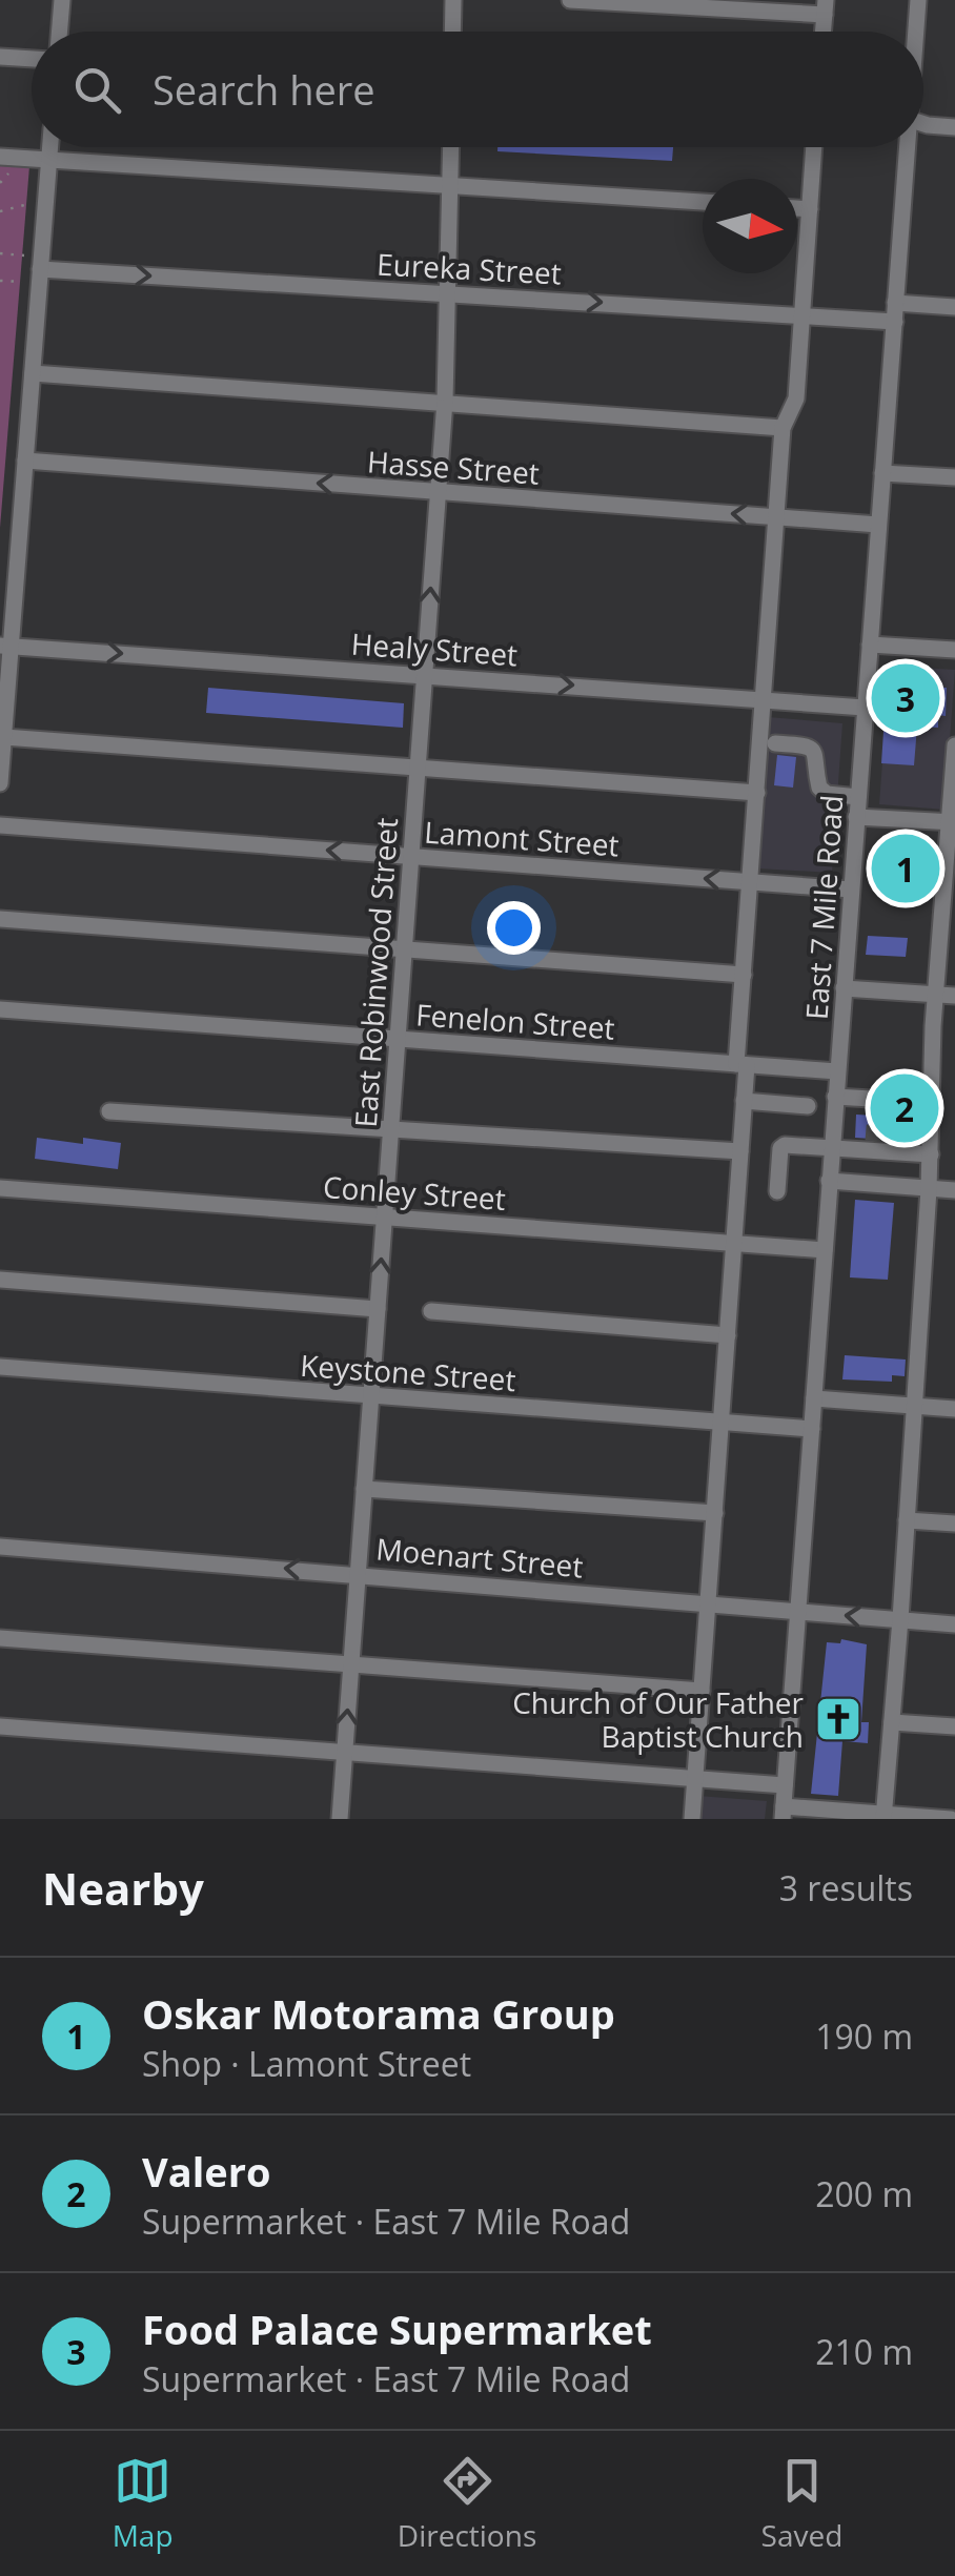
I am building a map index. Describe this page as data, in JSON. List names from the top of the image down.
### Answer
{
  "streets": {
    "street": [
      "Eureka Street",
      "Hasse Street",
      "Healy Street",
      "Lamont Street",
      "East 7 Mile Road",
      "East Robinwood Street",
      "Fenelon Street",
      "Conley Street",
      "Keystone Street",
      "Moenart Street"
    ]
  },
  "crossings": [
    ["Eureka Street", "East 7 Mile Road"],
    ["Eureka Street", "East Robinwood Street"],
    ["Hasse Street", "East 7 Mile Road"],
    ["Hasse Street", "East Robinwood Street"],
    ["Healy Street", "East 7 Mile Road"],
    ["Healy Street", "East Robinwood Street"],
    ["Lamont Street", "East 7 Mile Road"],
    ["Lamont Street", "East Robinwood Street"],
    ["East 7 Mile Road", "Fenelon Street"],
    ["East 7 Mile Road", "Conley Street"],
    ["East 7 Mile Road", "Keystone Street"],
    ["East 7 Mile Road", "Moenart Street"],
    ["East Robinwood Street", "Fenelon Street"],
    ["East Robinwood Street", "Conley Street"],
    ["East Robinwood Street", "Keystone Street"],
    ["East Robinwood Street", "Moenart Street"]
  ],
  "places": {
    "church": ["Church of Our Father Baptist Church"]
  },
  "north": "right",
  "page": {
    "search": "Search here",
    "pins": ["3", "1", "2"],
    "heading": ["Nearby", "3 results"],
    "list": [
      {
        "mark": "1",
        "name": "Oskar Motorama Group",
        "note": "Shop · Lamont Street",
        "value": "190 m"
      },
      {
        "mark": "2",
        "name": "Valero",
        "note": "Supermarket · East 7 Mile Road",
        "value": "200 m"
      },
      {
        "mark": "3",
        "name": "Food Palace Supermarket",
        "note": "Supermarket · East 7 Mile Road",
        "value": "210 m"
      }
    ],
    "nav": ["Map", "Directions", "Saved"]
  }
}
